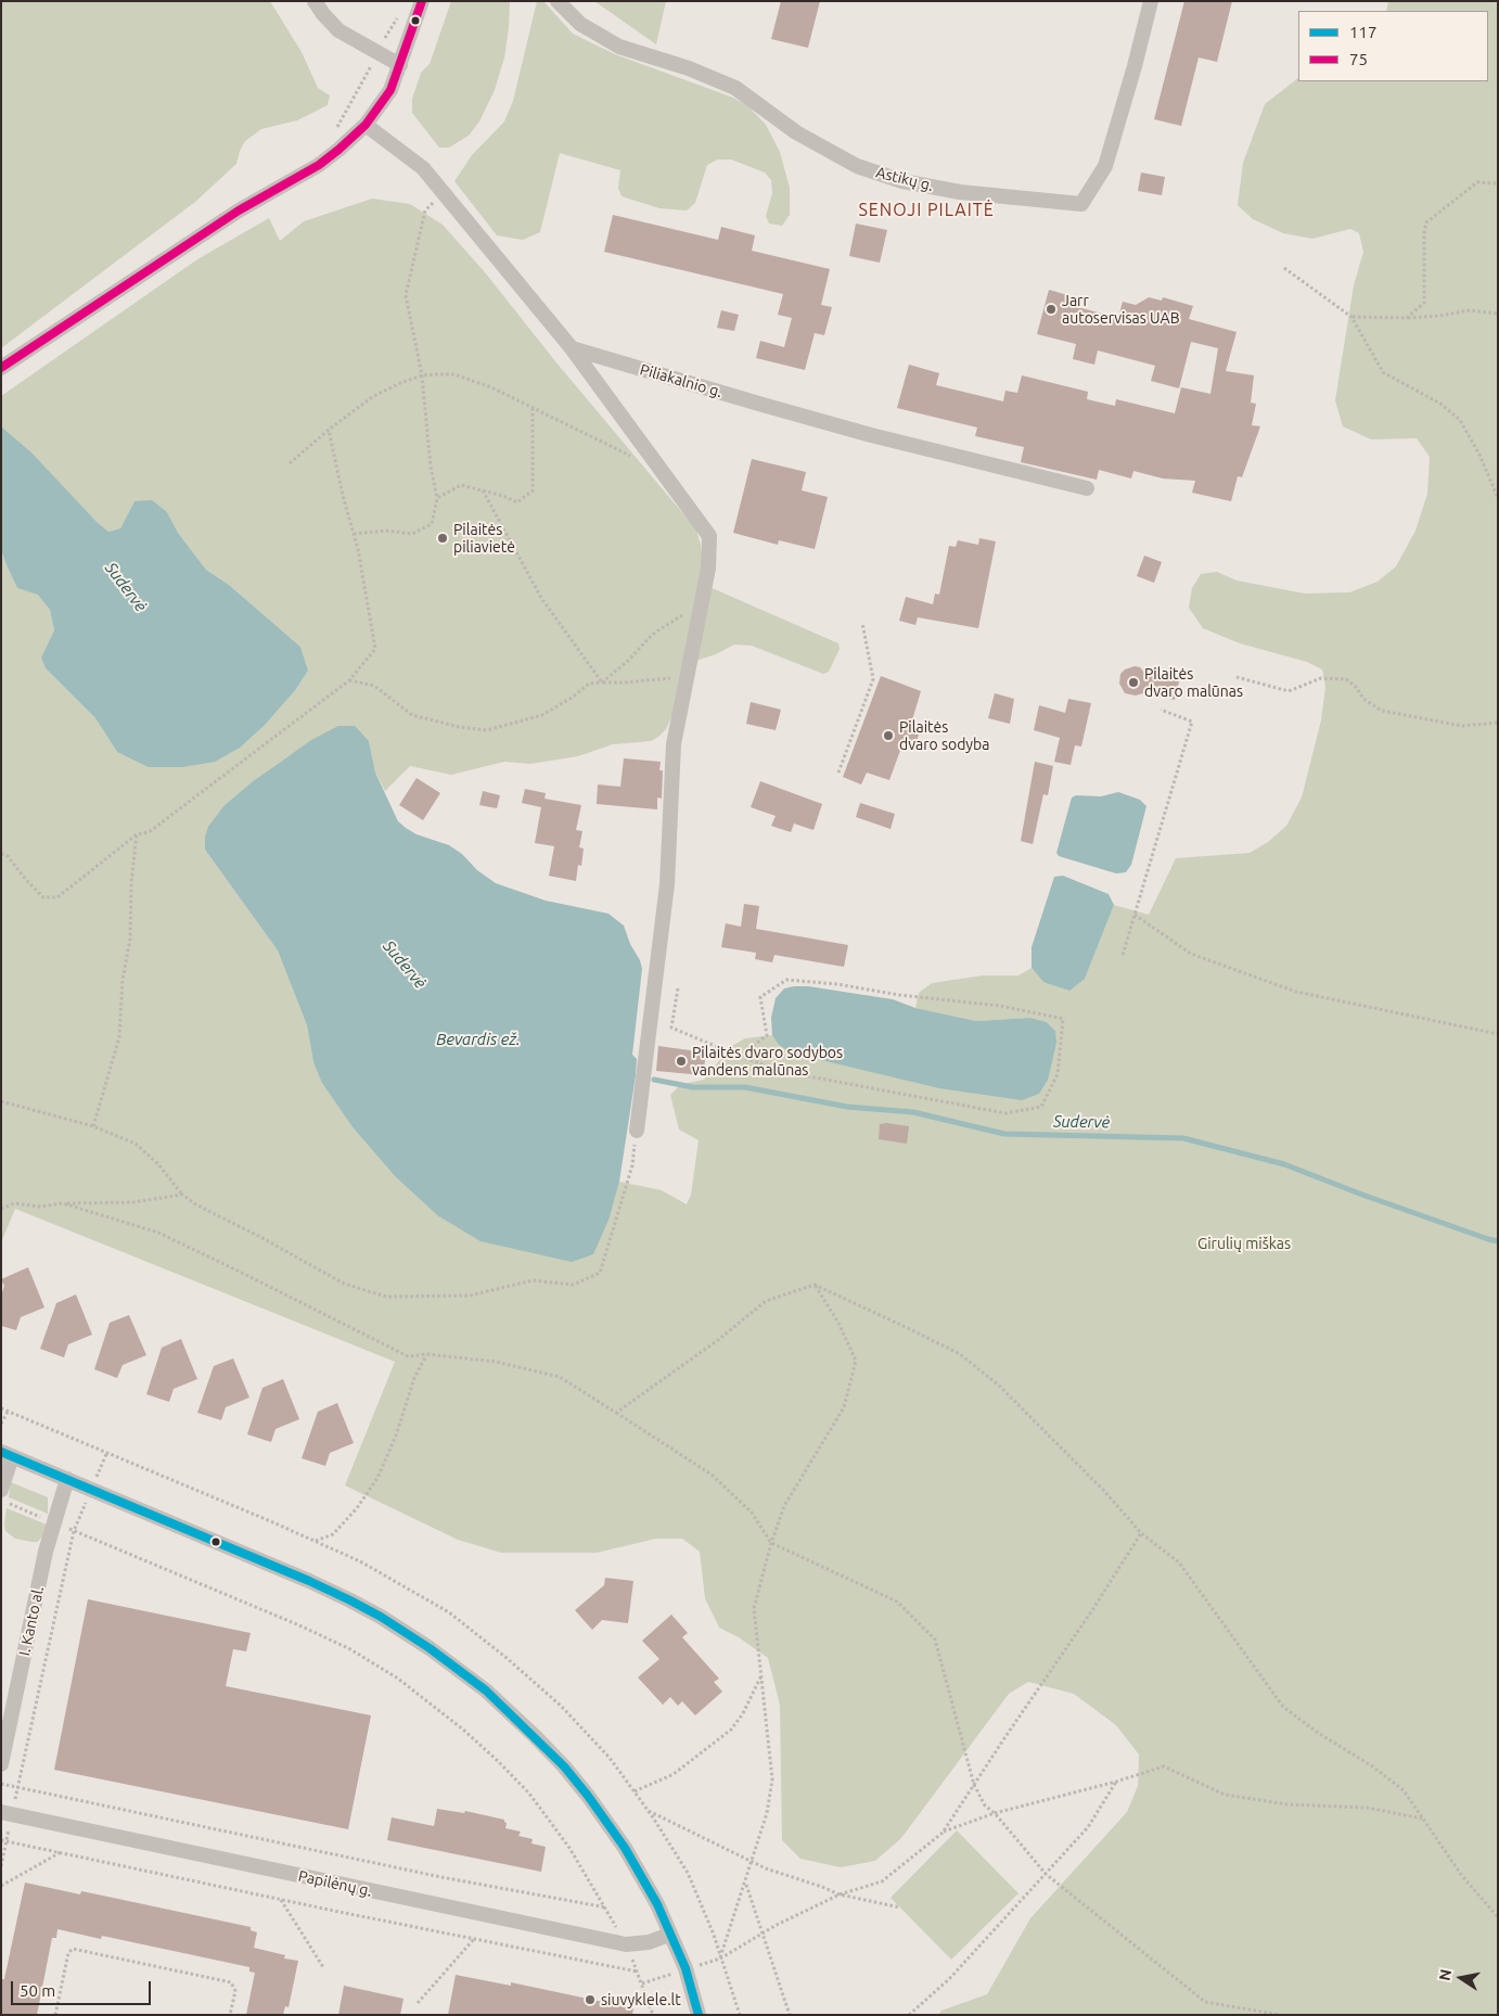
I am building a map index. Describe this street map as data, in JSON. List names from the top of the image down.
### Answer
{
  "streets": {
    "street": [
      "Astikų g.",
      "Piliakalnio g.",
      "I. Kanto al.",
      "Papilėnų g."
    ]
  },
  "districts": ["SENOJI PILAITĖ"],
  "water": ["Sudervė", "Bevardis ež."],
  "parks": ["Girulių miškas"],
  "places": [
    "Jarr autoservisas UAB",
    "Pilaitės piliavietė",
    "Pilaitės dvaro malūnas",
    "Pilaitės dvaro sodyba",
    "Pilaitės dvaro sodybos vandens malūnas",
    "siuvyklele.lt"
  ],
  "lines": ["transit line 75", "transit line 117"],
  "legend": ["117", "75"],
  "scale_bar": "50 m",
  "north": "left"
}
